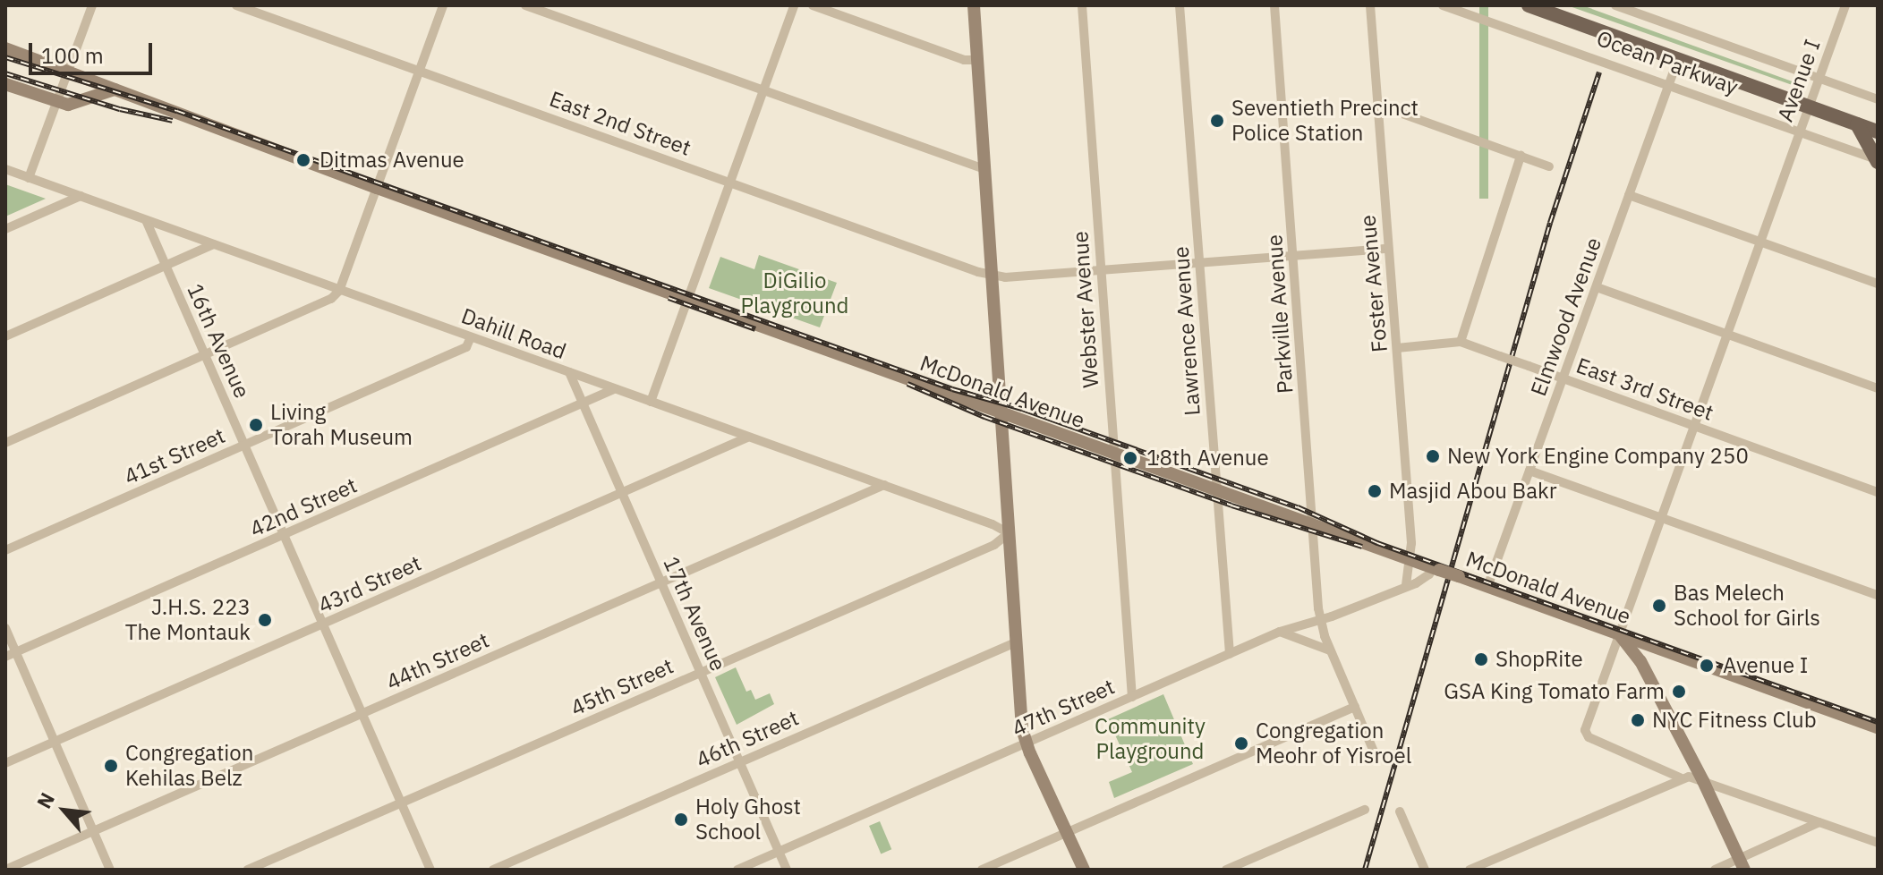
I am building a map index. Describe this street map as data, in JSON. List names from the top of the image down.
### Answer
{
  "streets": {
    "main road": ["Ocean Parkway", "McDonald Avenue"],
    "street": [
      "Avenue I",
      "East 2nd Street",
      "Foster Avenue",
      "Webster Avenue",
      "Parkville Avenue",
      "Elmwood Avenue",
      "Lawrence Avenue",
      "Dahill Road",
      "16th Avenue",
      "East 3rd Street",
      "41st Street",
      "42nd Street",
      "43rd Street",
      "17th Avenue",
      "44th Street",
      "45th Street",
      "47th Street",
      "46th Street"
    ]
  },
  "crossings": [
    ["Ocean Parkway", "Avenue I"],
    ["Ocean Parkway", "Elmwood Avenue"],
    ["Avenue I", "East 3rd Street"],
    ["Avenue I", "McDonald Avenue"],
    ["East 2nd Street", "Foster Avenue"],
    ["East 2nd Street", "Webster Avenue"],
    ["East 2nd Street", "Parkville Avenue"],
    ["East 2nd Street", "Lawrence Avenue"],
    ["Foster Avenue", "East 3rd Street"],
    ["Foster Avenue", "McDonald Avenue"],
    ["Webster Avenue", "McDonald Avenue"],
    ["Webster Avenue", "47th Street"],
    ["Parkville Avenue", "McDonald Avenue"],
    ["Parkville Avenue", "47th Street"],
    ["Elmwood Avenue", "East 3rd Street"],
    ["Elmwood Avenue", "McDonald Avenue"],
    ["Lawrence Avenue", "McDonald Avenue"],
    ["Lawrence Avenue", "47th Street"],
    ["Dahill Road", "16th Avenue"],
    ["Dahill Road", "41st Street"],
    ["Dahill Road", "42nd Street"],
    ["Dahill Road", "43rd Street"],
    ["Dahill Road", "17th Avenue"],
    ["Dahill Road", "44th Street"],
    ["Dahill Road", "45th Street"],
    ["16th Avenue", "41st Street"],
    ["16th Avenue", "42nd Street"],
    ["16th Avenue", "43rd Street"],
    ["16th Avenue", "44th Street"],
    ["16th Avenue", "45th Street"],
    ["McDonald Avenue", "47th Street"],
    ["42nd Street", "17th Avenue"],
    ["43rd Street", "17th Avenue"],
    ["17th Avenue", "44th Street"],
    ["17th Avenue", "45th Street"],
    ["17th Avenue", "47th Street"],
    ["17th Avenue", "46th Street"]
  ],
  "parks": ["DiGilio Playground", "Community Playground"],
  "places": [
    "Seventieth Precinct Police Station",
    "Ditmas Avenue",
    "Living Torah Museum",
    "New York Engine Company 250",
    "18th Avenue",
    "Masjid Abou Bakr",
    "Bas Melech School for Girls",
    "J.H.S. 223 The Montauk",
    "ShopRite",
    "Avenue I",
    "GSA King Tomato Farm",
    "NYC Fitness Club",
    "Congregation Meohr of Yisroel",
    "Congregation Kehilas Belz",
    "Holy Ghost School"
  ],
  "scale_bar": "100 m",
  "north": "top left"
}
